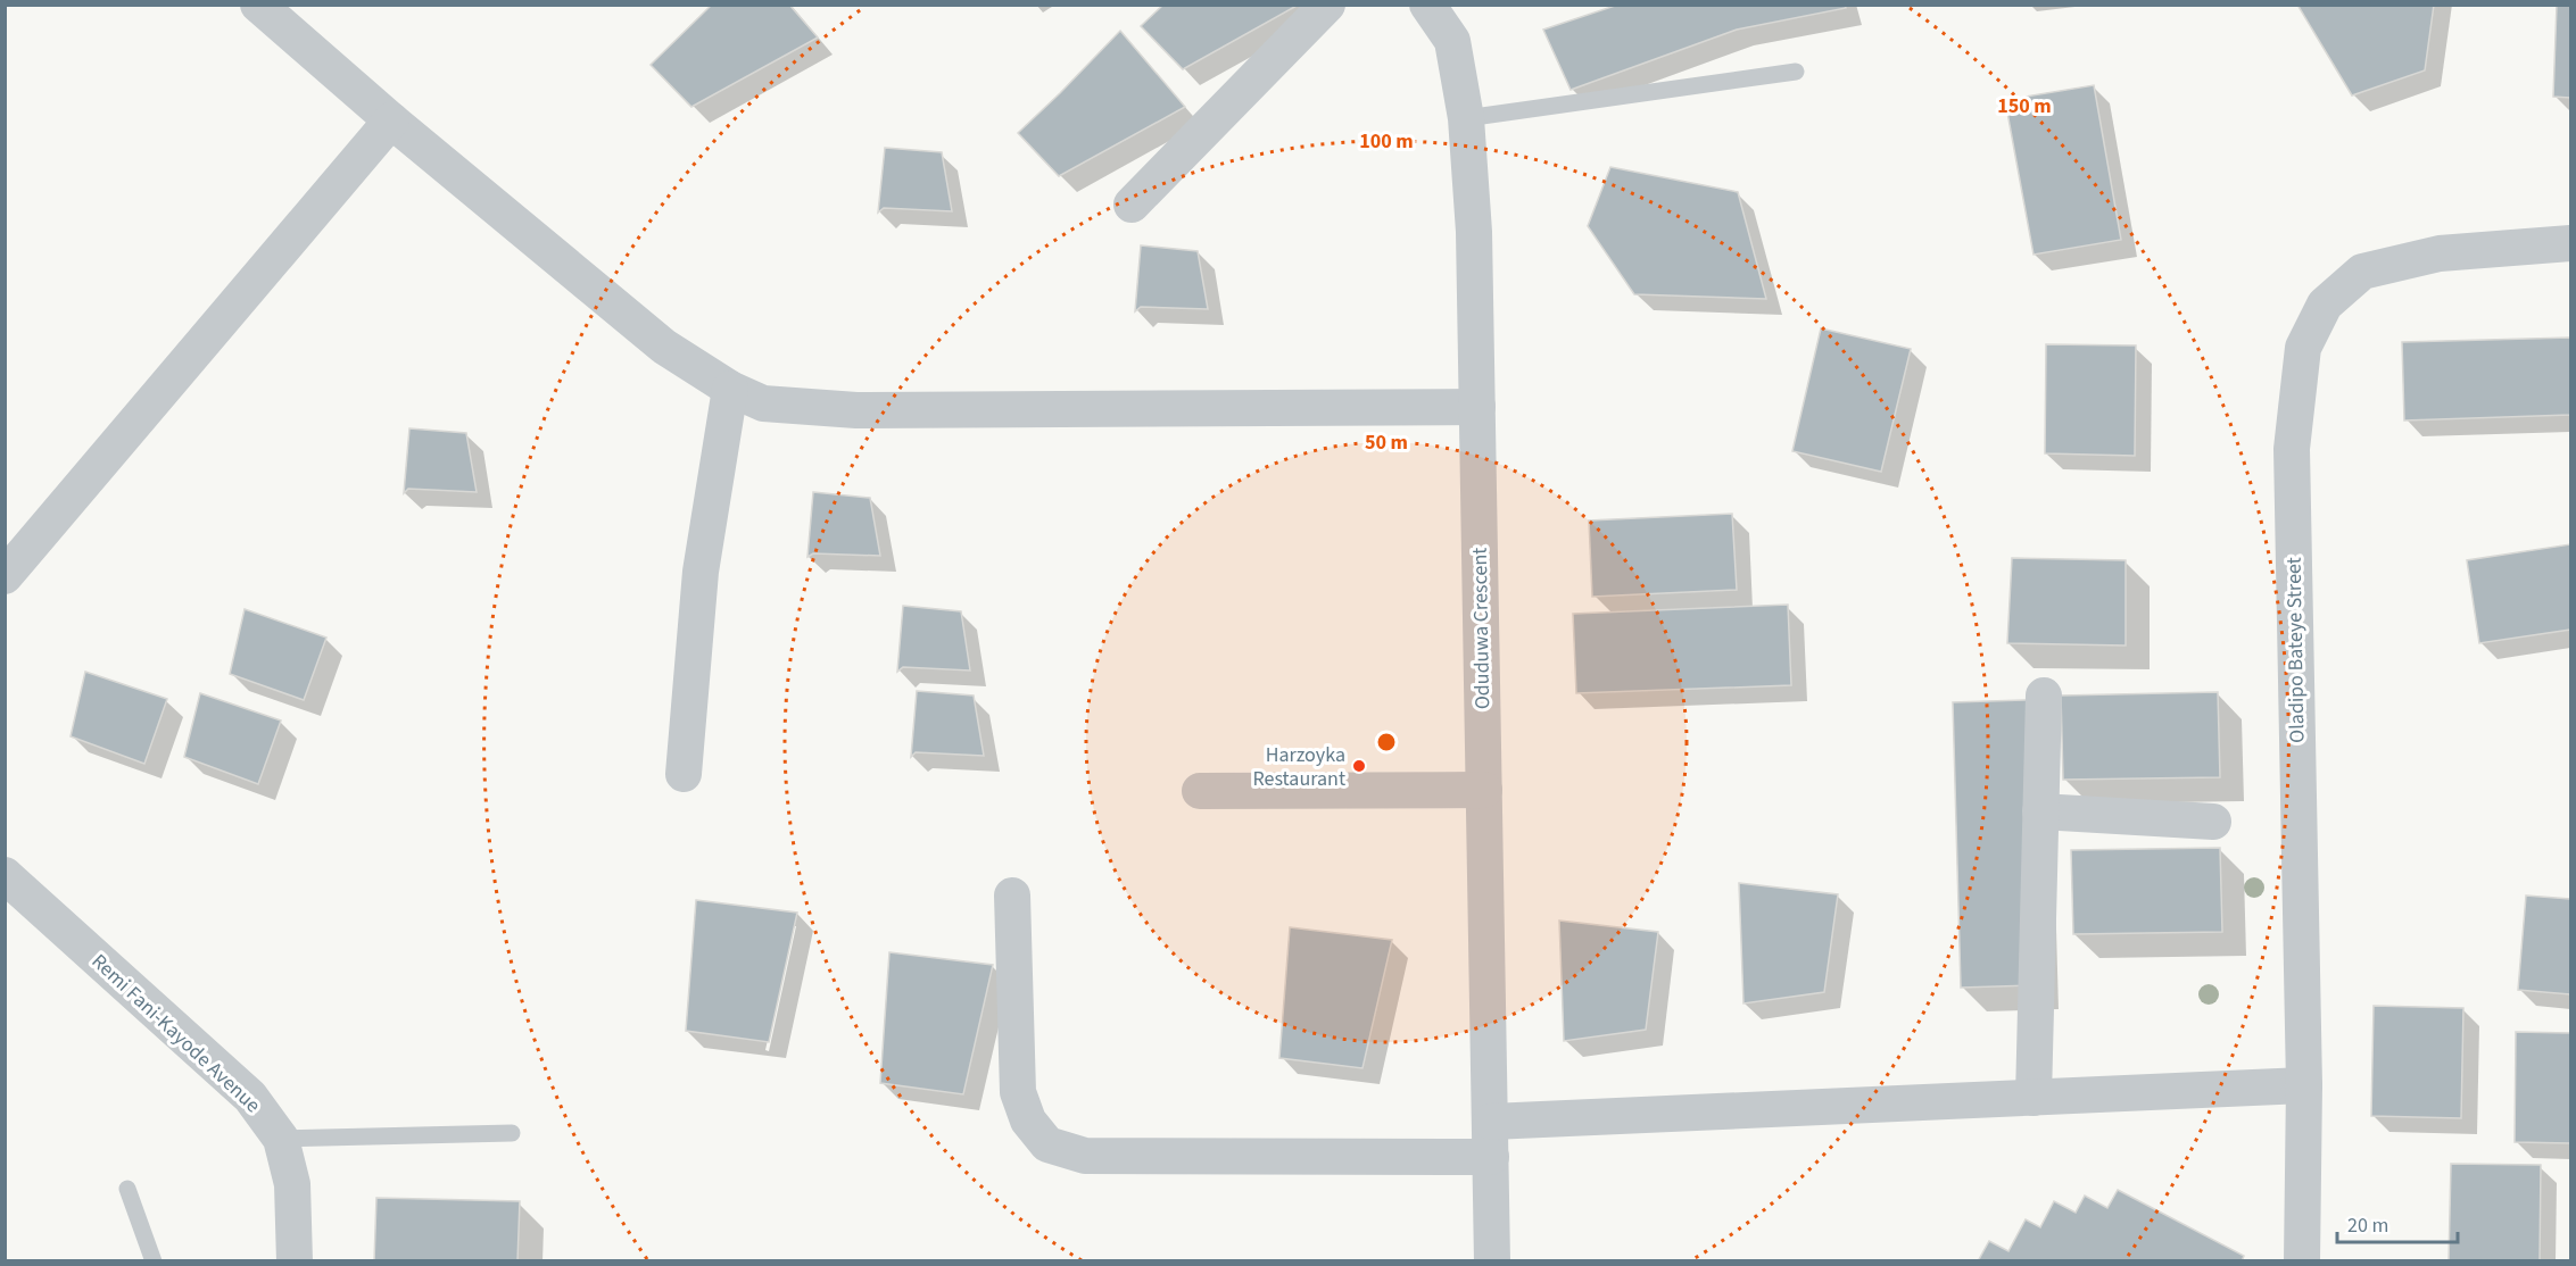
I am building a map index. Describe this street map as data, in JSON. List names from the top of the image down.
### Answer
{
  "streets": {
    "street": ["Oduduwa Crescent", "Oladipo Bateye Street", "Remi Fani-Kayode Avenue"]
  },
  "places": ["Harzoyka Restaurant"],
  "scale_bar": "20 m",
  "rings": ["150 m", "100 m", "50 m"]
}
